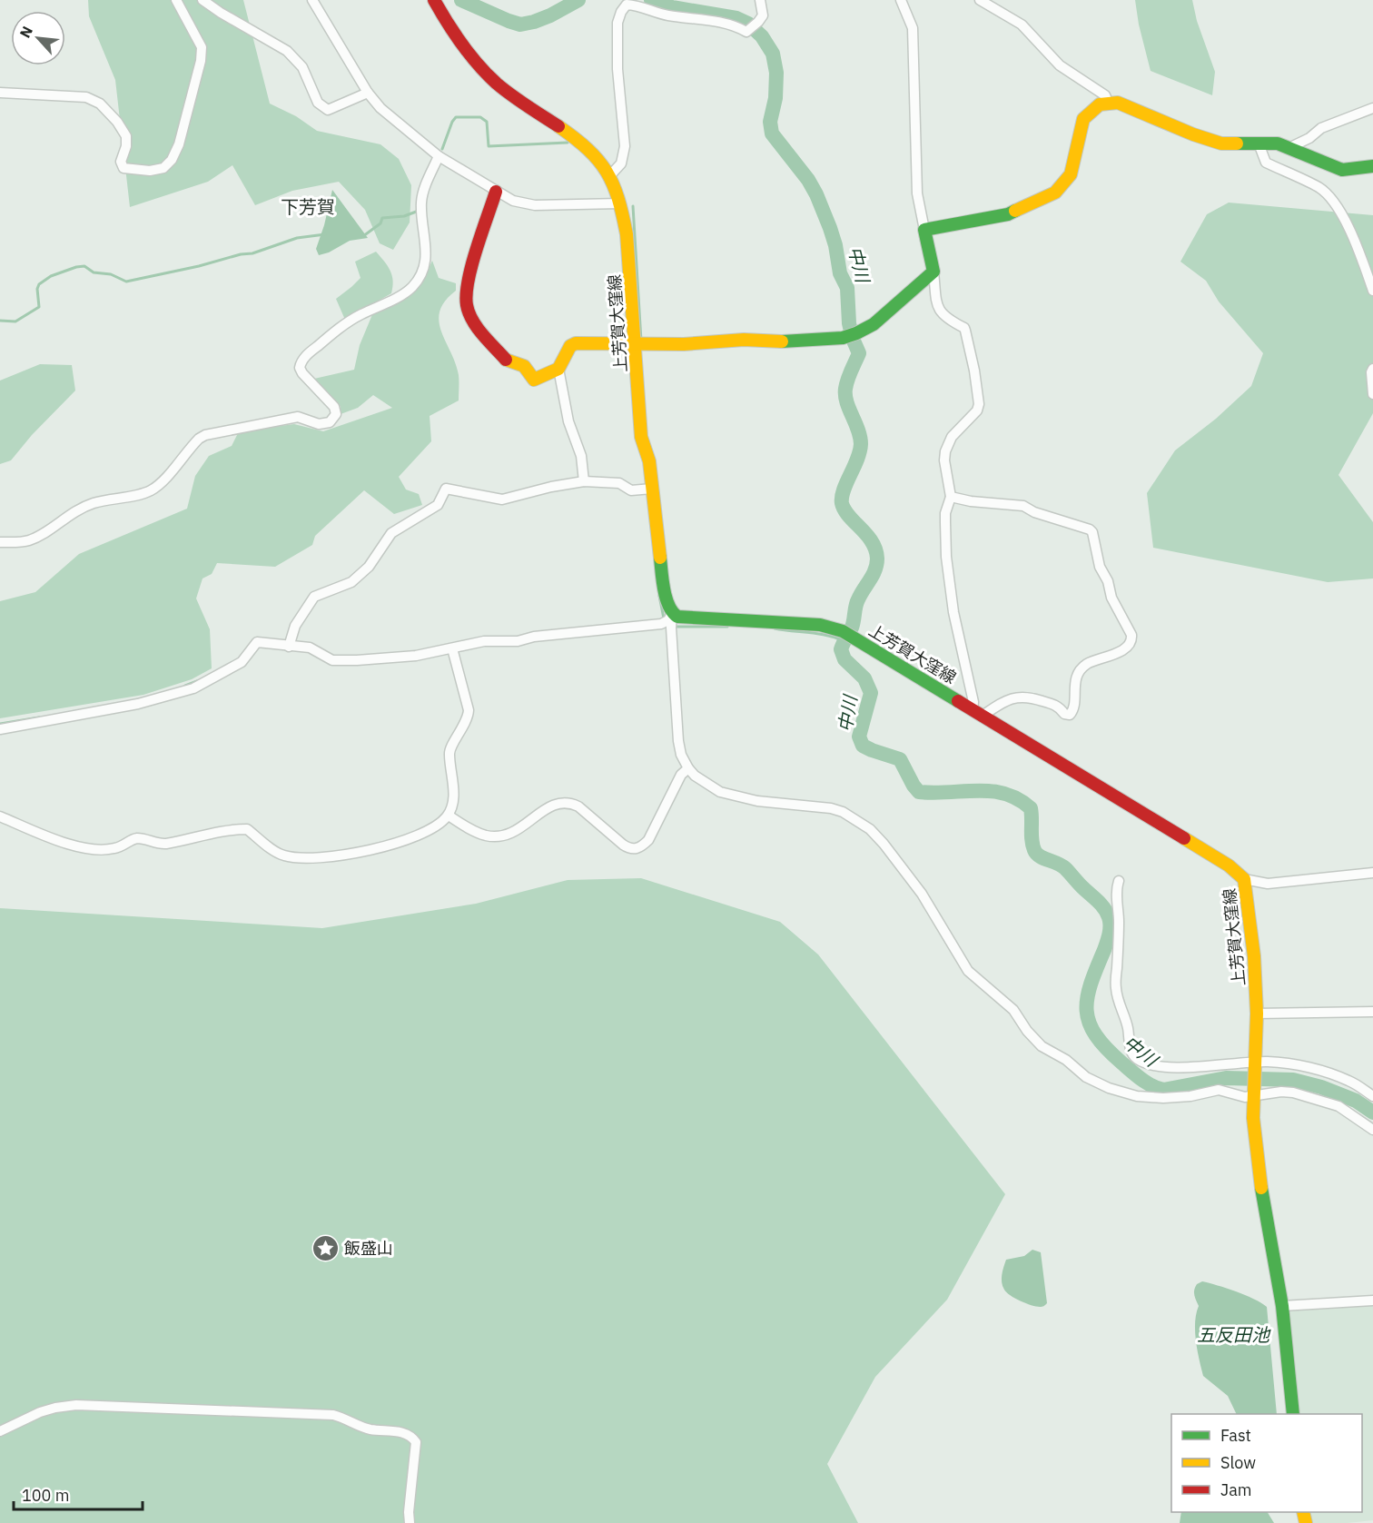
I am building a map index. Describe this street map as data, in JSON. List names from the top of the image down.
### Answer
{
  "streets": {
    "main road": ["上芳賀大窪線"]
  },
  "districts": ["下芳賀"],
  "water": ["中川", "五反田池"],
  "places": {
    "place": ["飯盛山"]
  },
  "legend": ["Fast", "Slow", "Jam"],
  "scale_bar": "100 m",
  "north": "top left"
}
